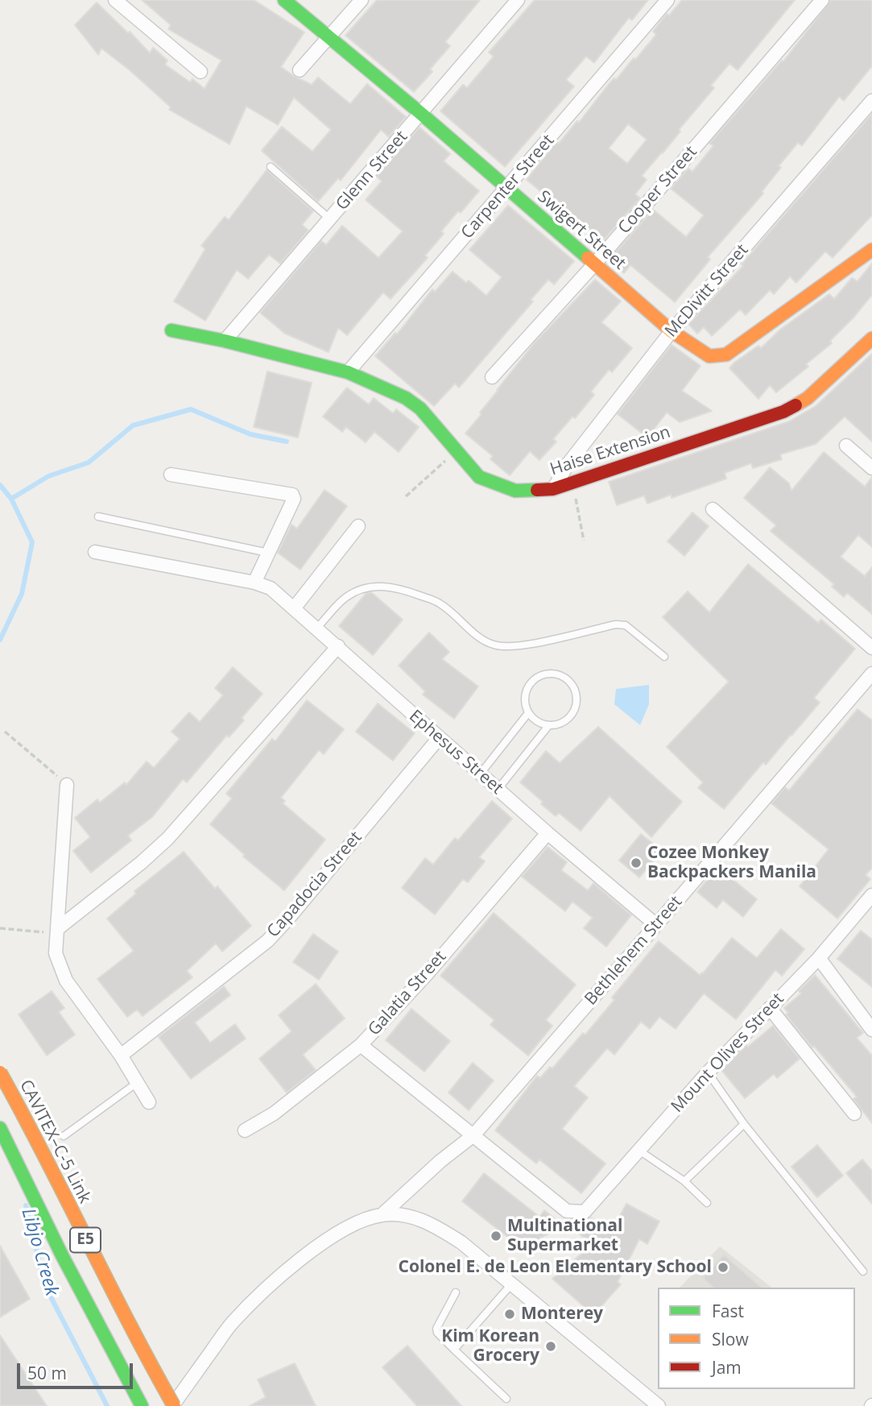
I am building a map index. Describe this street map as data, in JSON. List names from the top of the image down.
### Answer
{
  "streets": {
    "main road": [
      "Swigert Street",
      "Haise Extension",
      "CAVITEX–C-5 Link",
      "E5"
    ],
    "street": [
      "Glenn Street",
      "Carpenter Street",
      "Cooper Street",
      "McDivitt Street",
      "Ephesus Street",
      "Capadocia Street",
      "Bethlehem Street",
      "Galatia Street",
      "Mount Olives Street"
    ]
  },
  "crossings": [
    ["Glenn Street", "Swigert Street"],
    ["Glenn Street", "Haise Extension"],
    ["Carpenter Street", "Swigert Street"],
    ["Carpenter Street", "Haise Extension"],
    ["Cooper Street", "Swigert Street"],
    ["Swigert Street", "McDivitt Street"],
    ["McDivitt Street", "Haise Extension"],
    ["Ephesus Street", "Capadocia Street"],
    ["Ephesus Street", "Bethlehem Street"],
    ["Ephesus Street", "Galatia Street"],
    ["Bethlehem Street", "Mount Olives Street"]
  ],
  "water": ["Libjo Creek"],
  "places": [
    "Cozee Monkey Backpackers Manila",
    "Multinational Supermarket",
    "Colonel E. de Leon Elementary School",
    "Monterey",
    "Kim Korean Grocery"
  ],
  "legend": ["Fast", "Slow", "Jam"],
  "scale_bar": "50 m"
}
